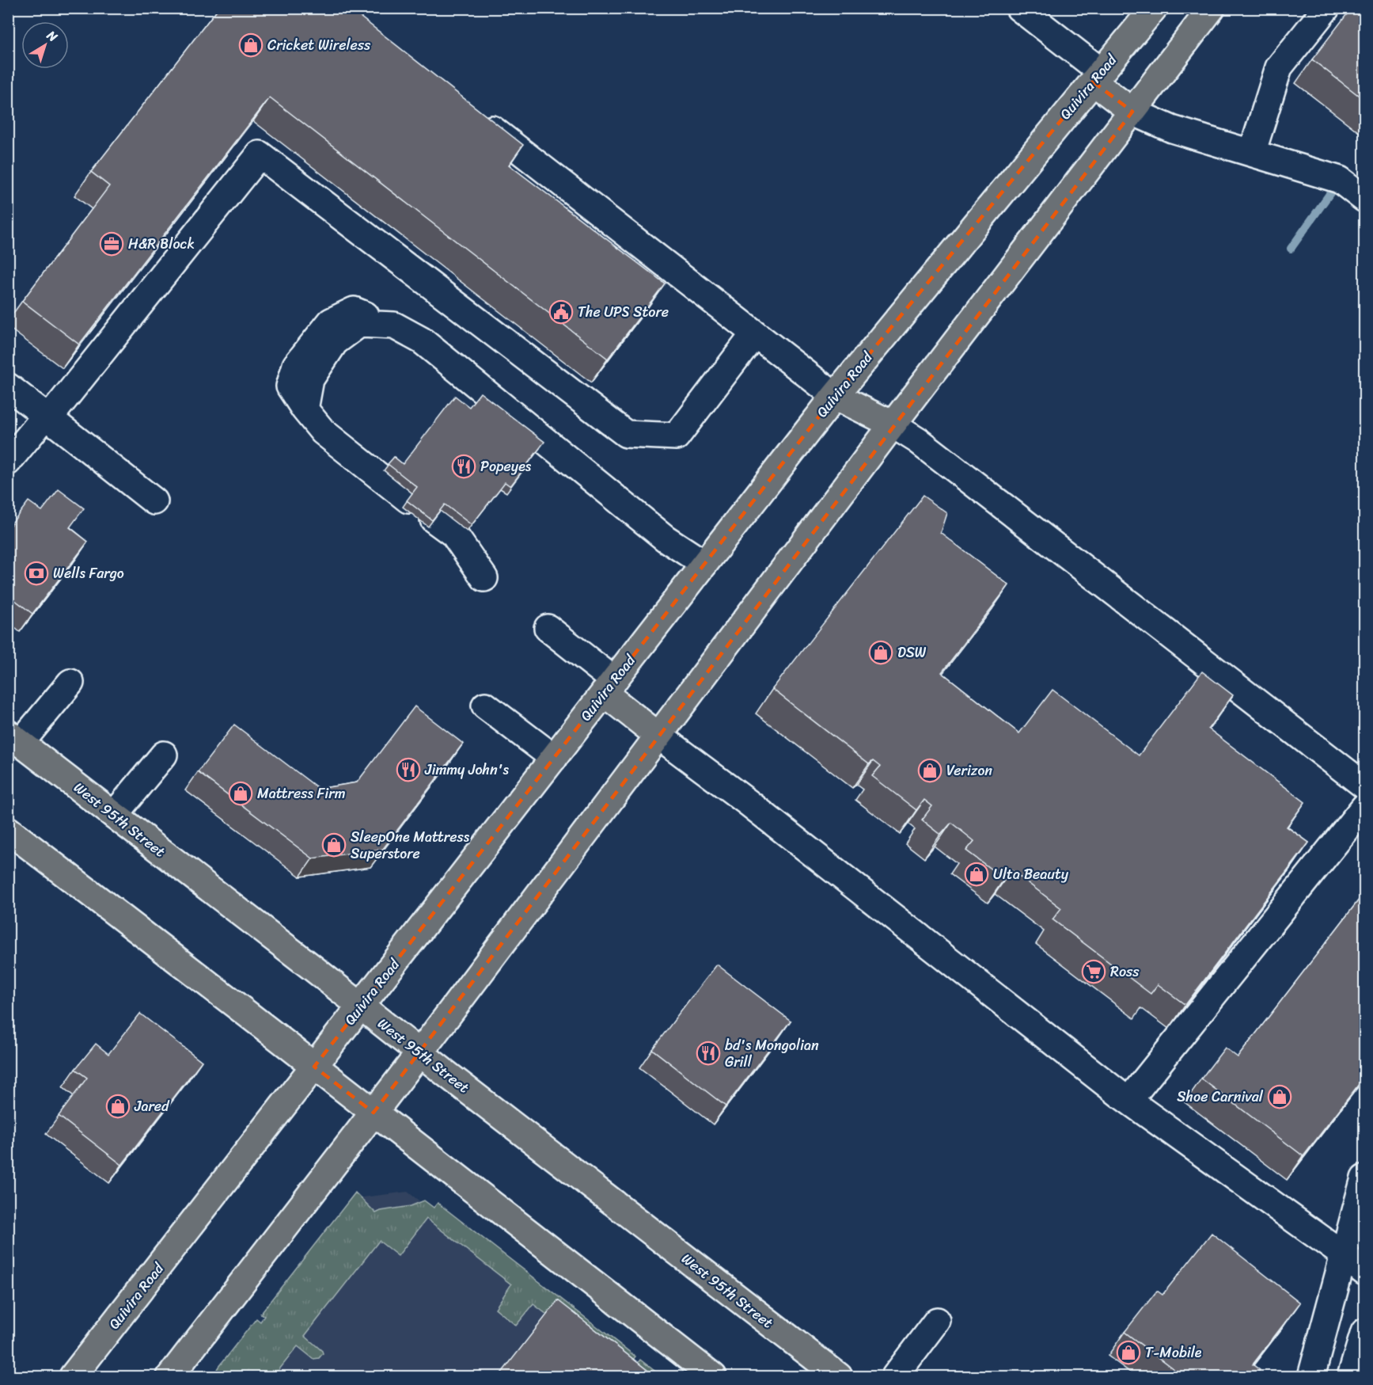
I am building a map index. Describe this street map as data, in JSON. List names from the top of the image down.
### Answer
{
  "streets": {
    "main road": ["Quivira Road", "West 95th Street"]
  },
  "crossings": [
    ["Quivira Road", "West 95th Street"]
  ],
  "places": {
    "shop": [
      "Cricket Wireless",
      "DSW",
      "Verizon",
      "Mattress Firm",
      "SleepOne Mattress Superstore",
      "Ulta Beauty",
      "Shoe Carnival",
      "Jared",
      "T-Mobile"
    ],
    "office": ["H&R Block"],
    "public building": ["The UPS Store"],
    "restaurant": ["Popeyes", "Jimmy John's", "bd's Mongolian Grill"],
    "bank": ["Wells Fargo"],
    "supermarket": ["Ross"]
  },
  "north": "top right"
}
